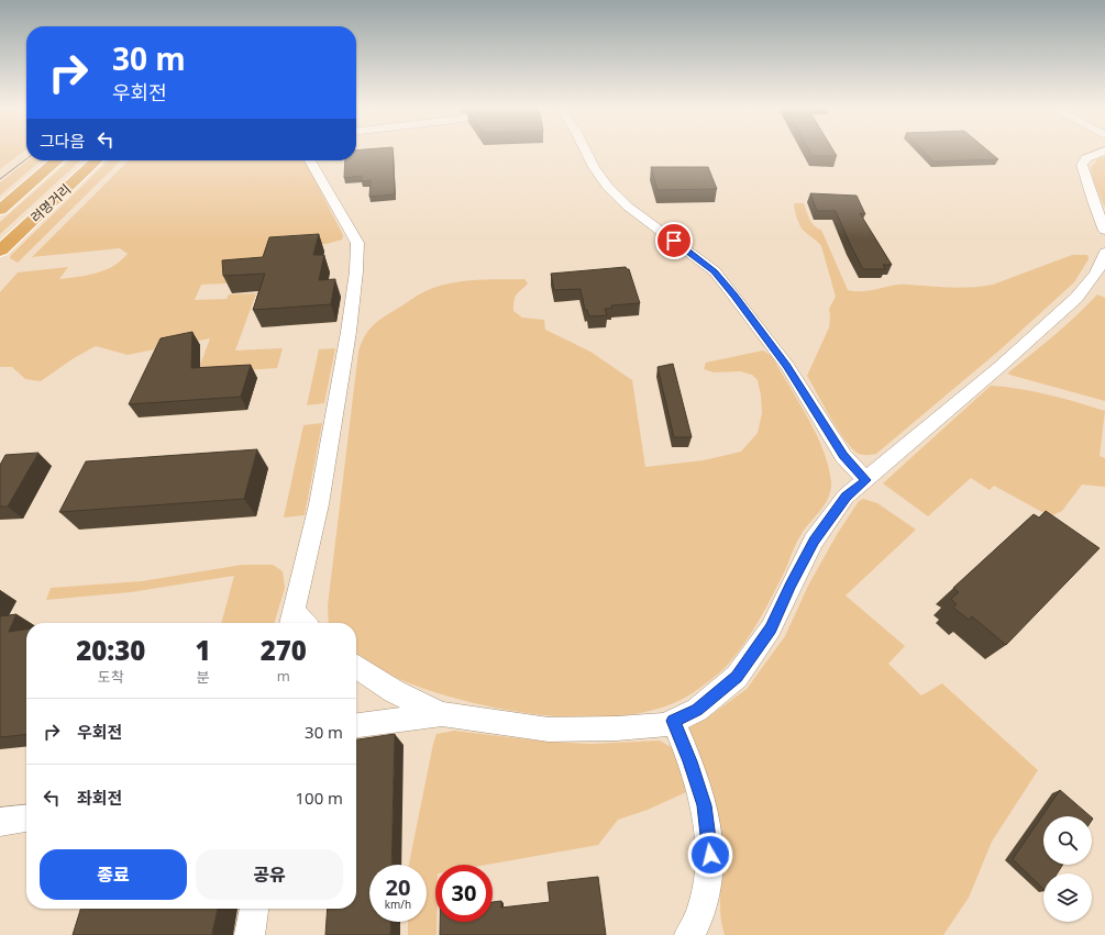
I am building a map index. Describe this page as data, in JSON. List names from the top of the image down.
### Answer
{
  "streets": {
    "highway": ["려명거리"]
  },
  "page": {
    "turn": ["30 m", "우회전"],
    "then": "그다음",
    "eta": [
      "20:30",
      "도착",
      "1",
      "분",
      "270",
      "m"
    ],
    "list": [
      {
        "name": "우회전",
        "value": "30 m"
      },
      {
        "name": "좌회전",
        "value": "100 m"
      }
    ],
    "buttons": ["종료", "공유"],
    "speed": "20 km/h",
    "limit": "30"
  }
}
